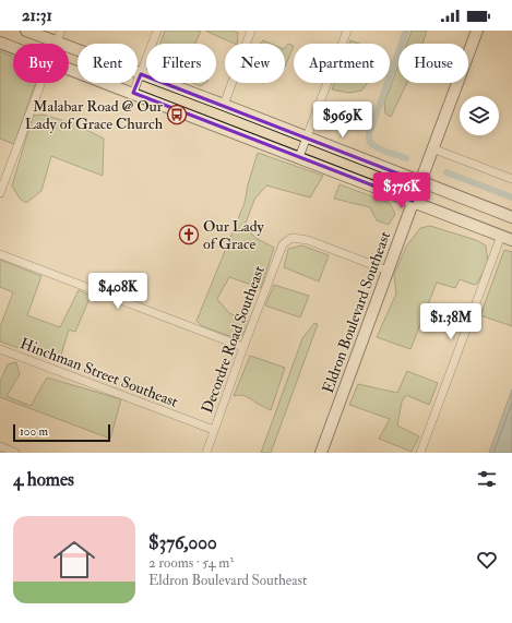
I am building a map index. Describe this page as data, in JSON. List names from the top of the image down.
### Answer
{
  "streets": {
    "main road": ["Eldron Boulevard Southeast"],
    "street": ["Decordre Road Southeast", "Hinchman Street Southeast"]
  },
  "crossings": [
    ["Eldron Boulevard Southeast", "Decordre Road Southeast"],
    ["Decordre Road Southeast", "Hinchman Street Southeast"]
  ],
  "places": {
    "bus stop": ["Malabar Road @ Our Lady of Grace Church"],
    "church": ["Our Lady of Grace"]
  },
  "scale_bar": "100 m",
  "page": {
    "status": "21:31",
    "chip": [
      "Buy",
      "Rent",
      "Filters",
      "New",
      "Apartment",
      "House"
    ],
    "price": [
      "$969K",
      "$376K",
      "$408K",
      "$1.38M"
    ],
    "scale": "100 m",
    "heading": "4 homes",
    "list": [
      {
        "name": "$376,000",
        "note": "2 rooms · 54 m² · Eldron Boulevard Southeast"
      }
    ]
  }
}
